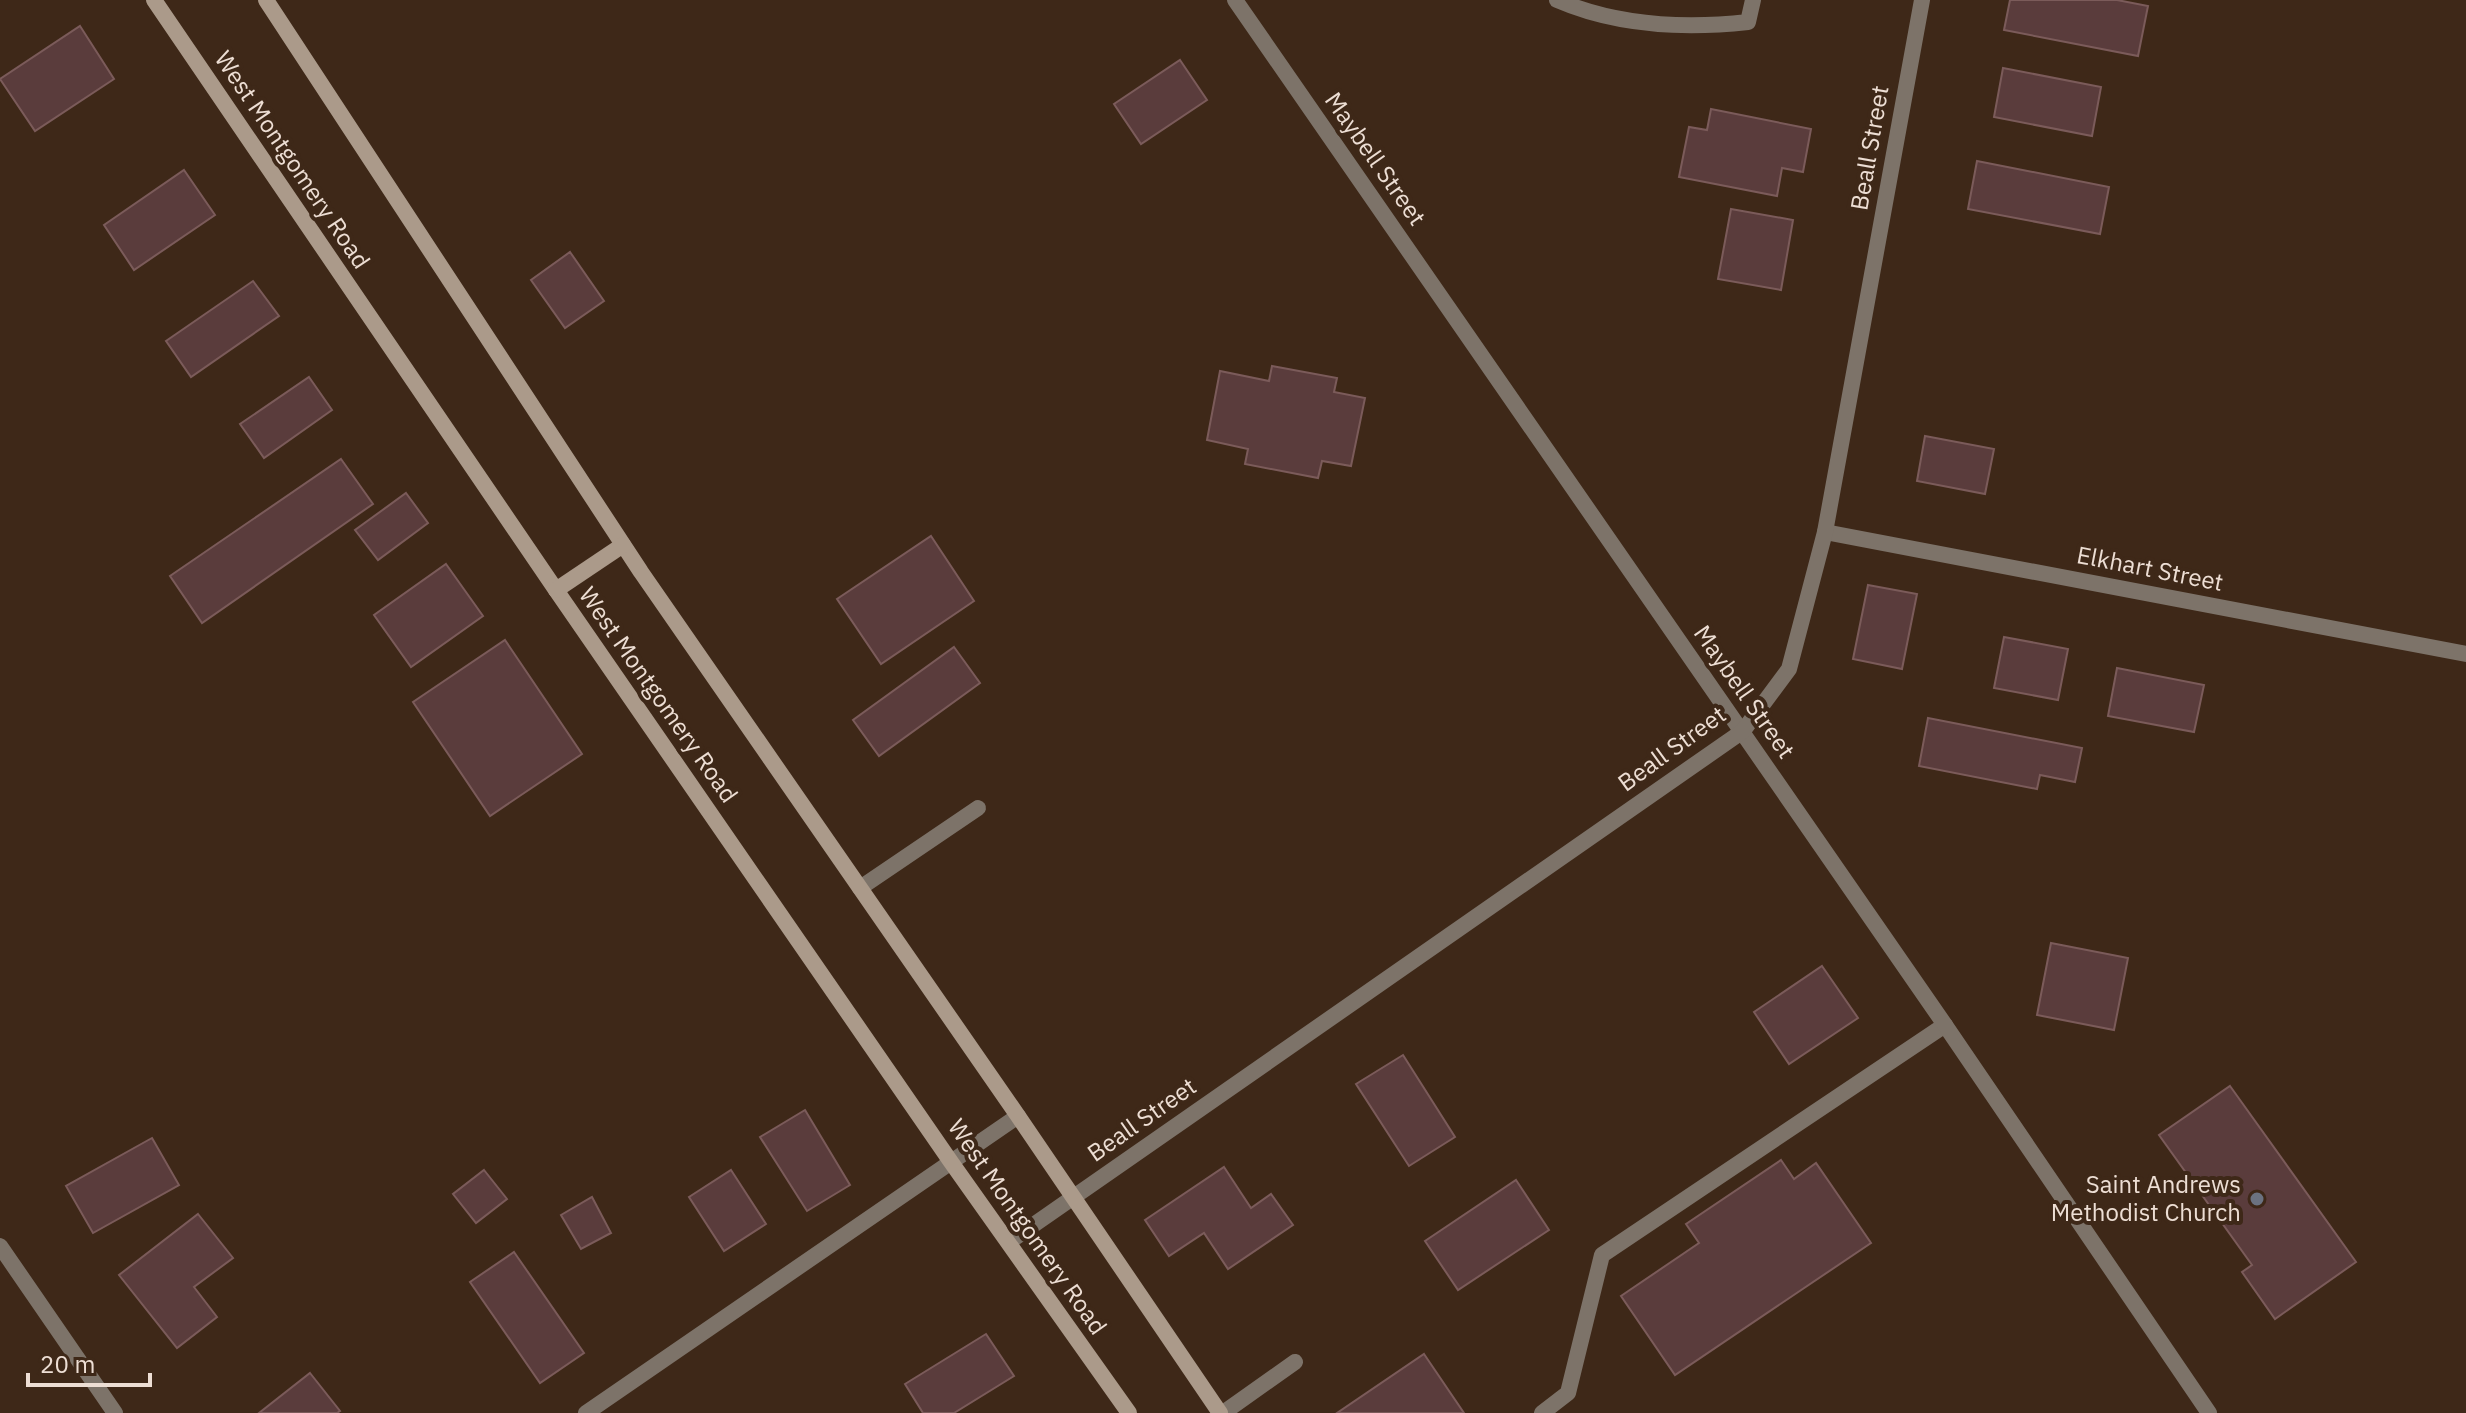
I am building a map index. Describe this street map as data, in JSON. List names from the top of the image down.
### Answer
{
  "streets": {
    "main road": ["West Montgomery Road"],
    "street": ["Beall Street", "Maybell Street", "Elkhart Street"]
  },
  "crossings": [
    ["Beall Street", "Maybell Street"],
    ["Beall Street", "West Montgomery Road"],
    ["Beall Street", "Elkhart Street"]
  ],
  "places": ["Saint Andrews Methodist Church"],
  "scale_bar": "20 m"
}
